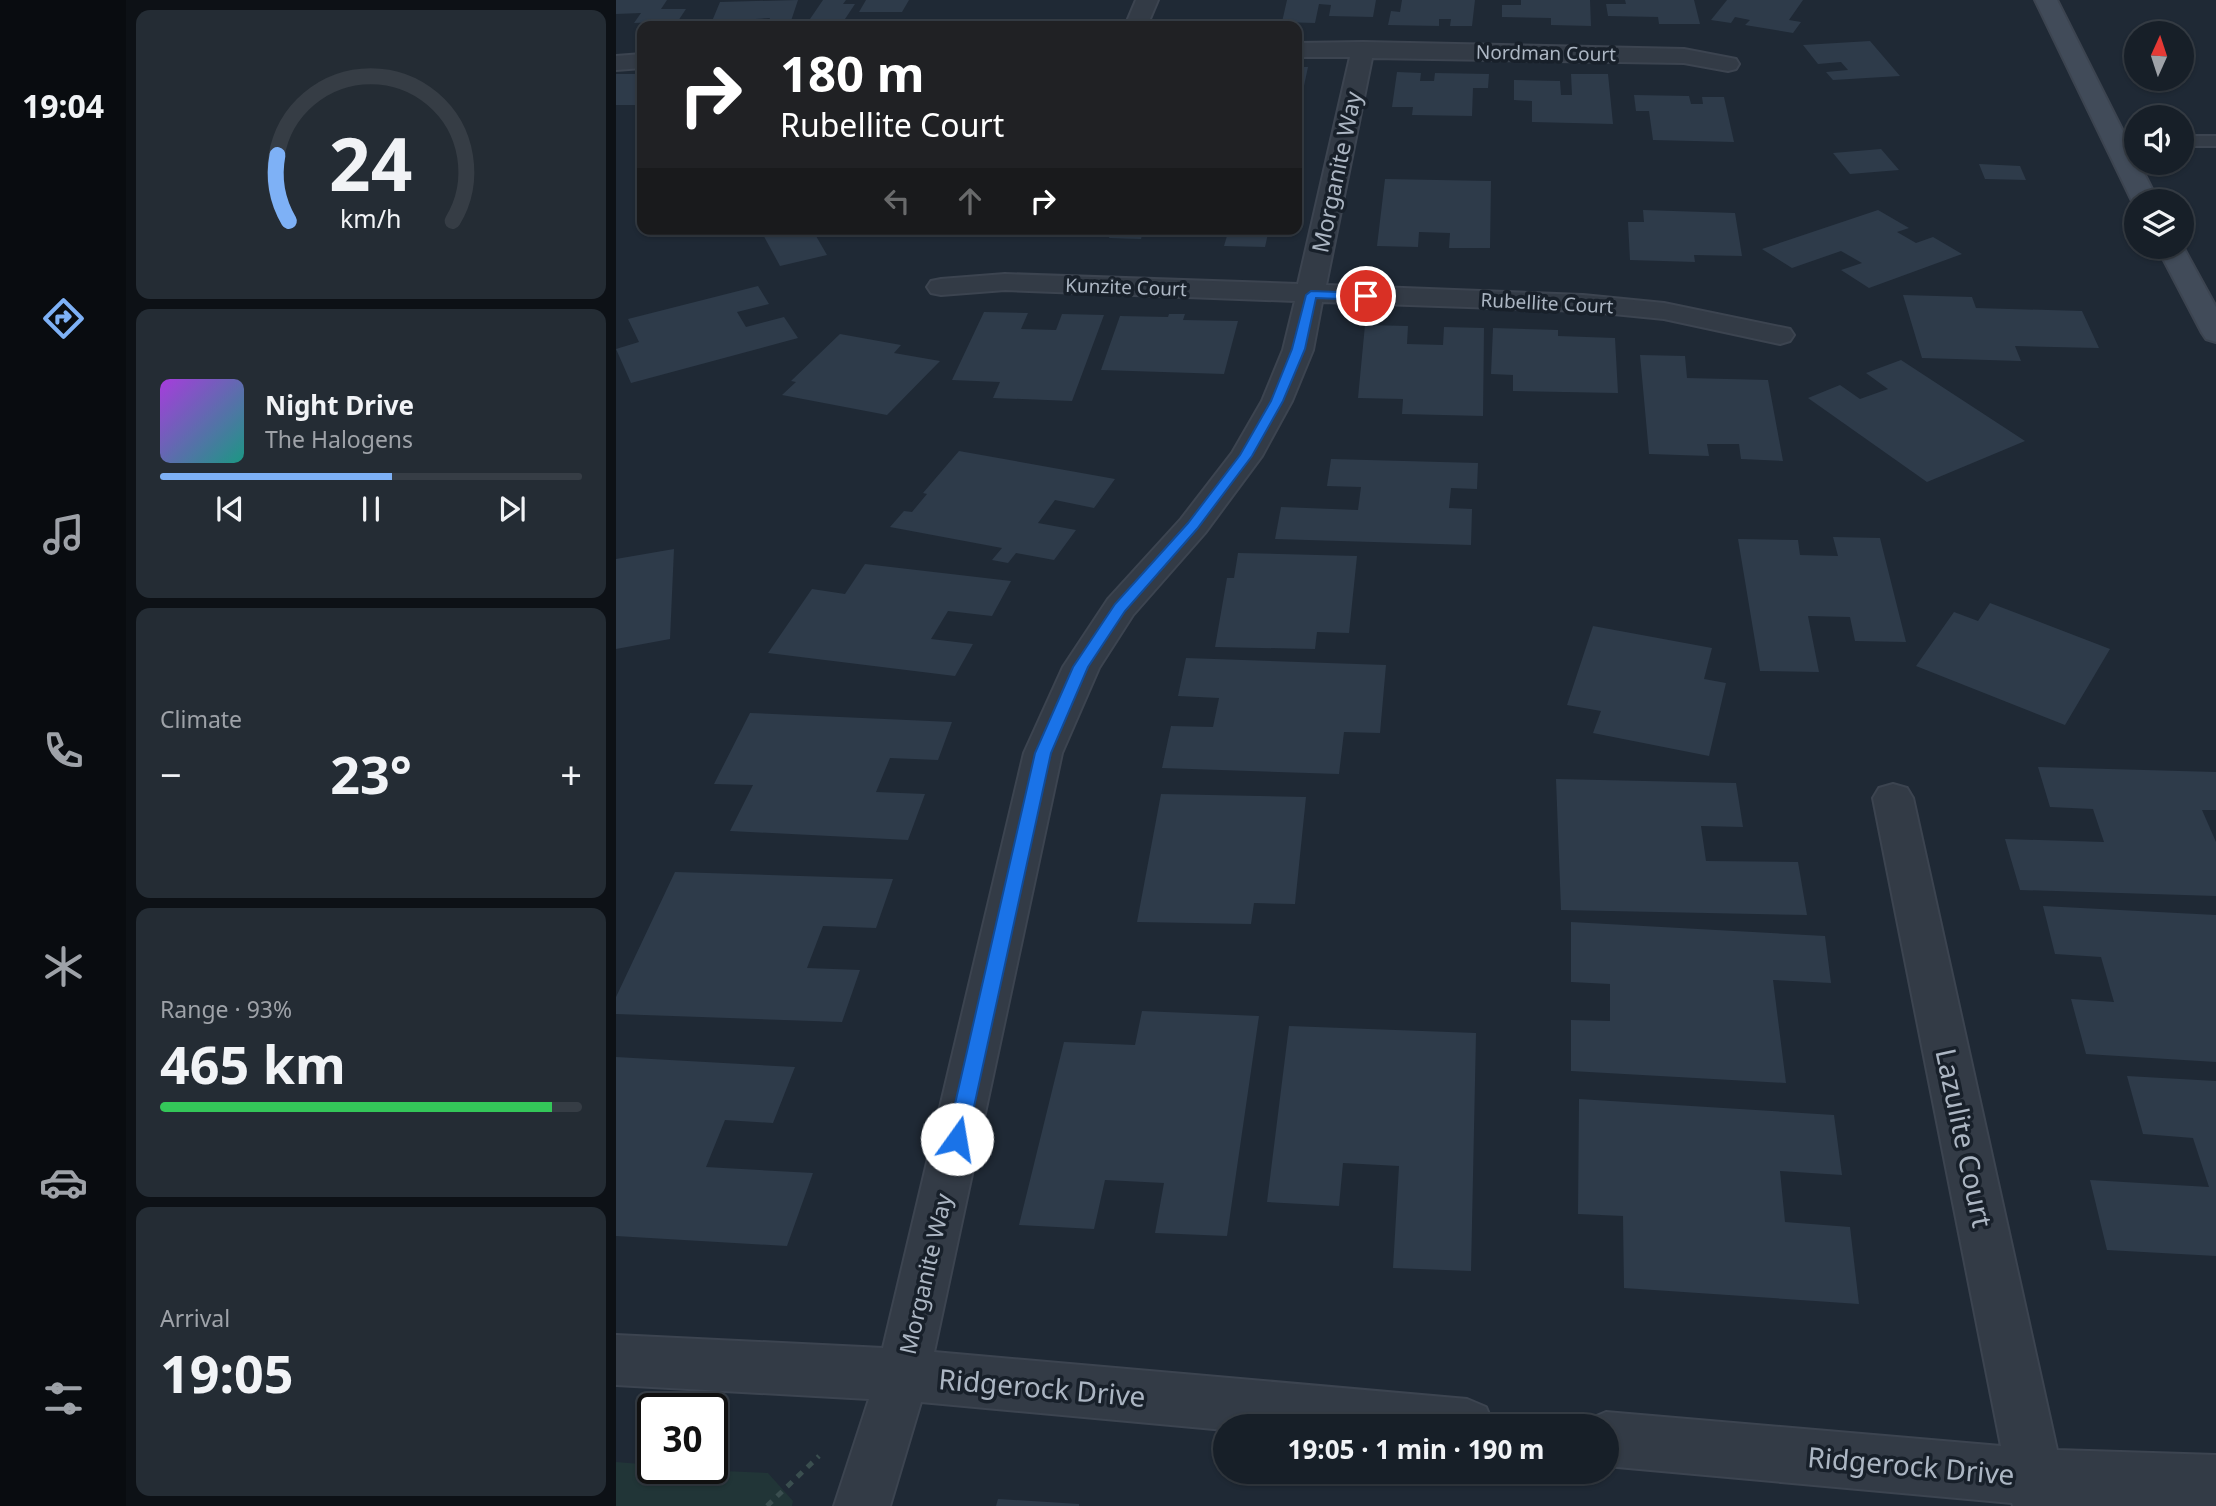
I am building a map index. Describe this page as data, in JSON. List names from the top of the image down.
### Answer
{
  "streets": {
    "street": [
      "Nordman Court",
      "Morganite Way",
      "Kunzite Court",
      "Rubellite Court",
      "Lazulite Court",
      "Ridgerock Drive"
    ]
  },
  "crossings": [
    ["Nordman Court", "Morganite Way"],
    ["Morganite Way", "Kunzite Court"],
    ["Morganite Way", "Rubellite Court"],
    ["Morganite Way", "Ridgerock Drive"],
    ["Kunzite Court", "Rubellite Court"],
    ["Lazulite Court", "Ridgerock Drive"]
  ],
  "north": "top",
  "page": {
    "tabs": "19:04",
    "turn": ["180 m", "Rubellite Court"],
    "song": ["Night Drive", "The Halogens"],
    "tile": [
      "Climate",
      ["Range · 93%", "465 km"],
      ["Arrival", "19:05"]
    ],
    "heat": ["−", "23°", "+"],
    "limit": "30",
    "trip": "19:05 · 1 min · 190 m",
    "gauge": ["24", "km/h"]
  }
}
